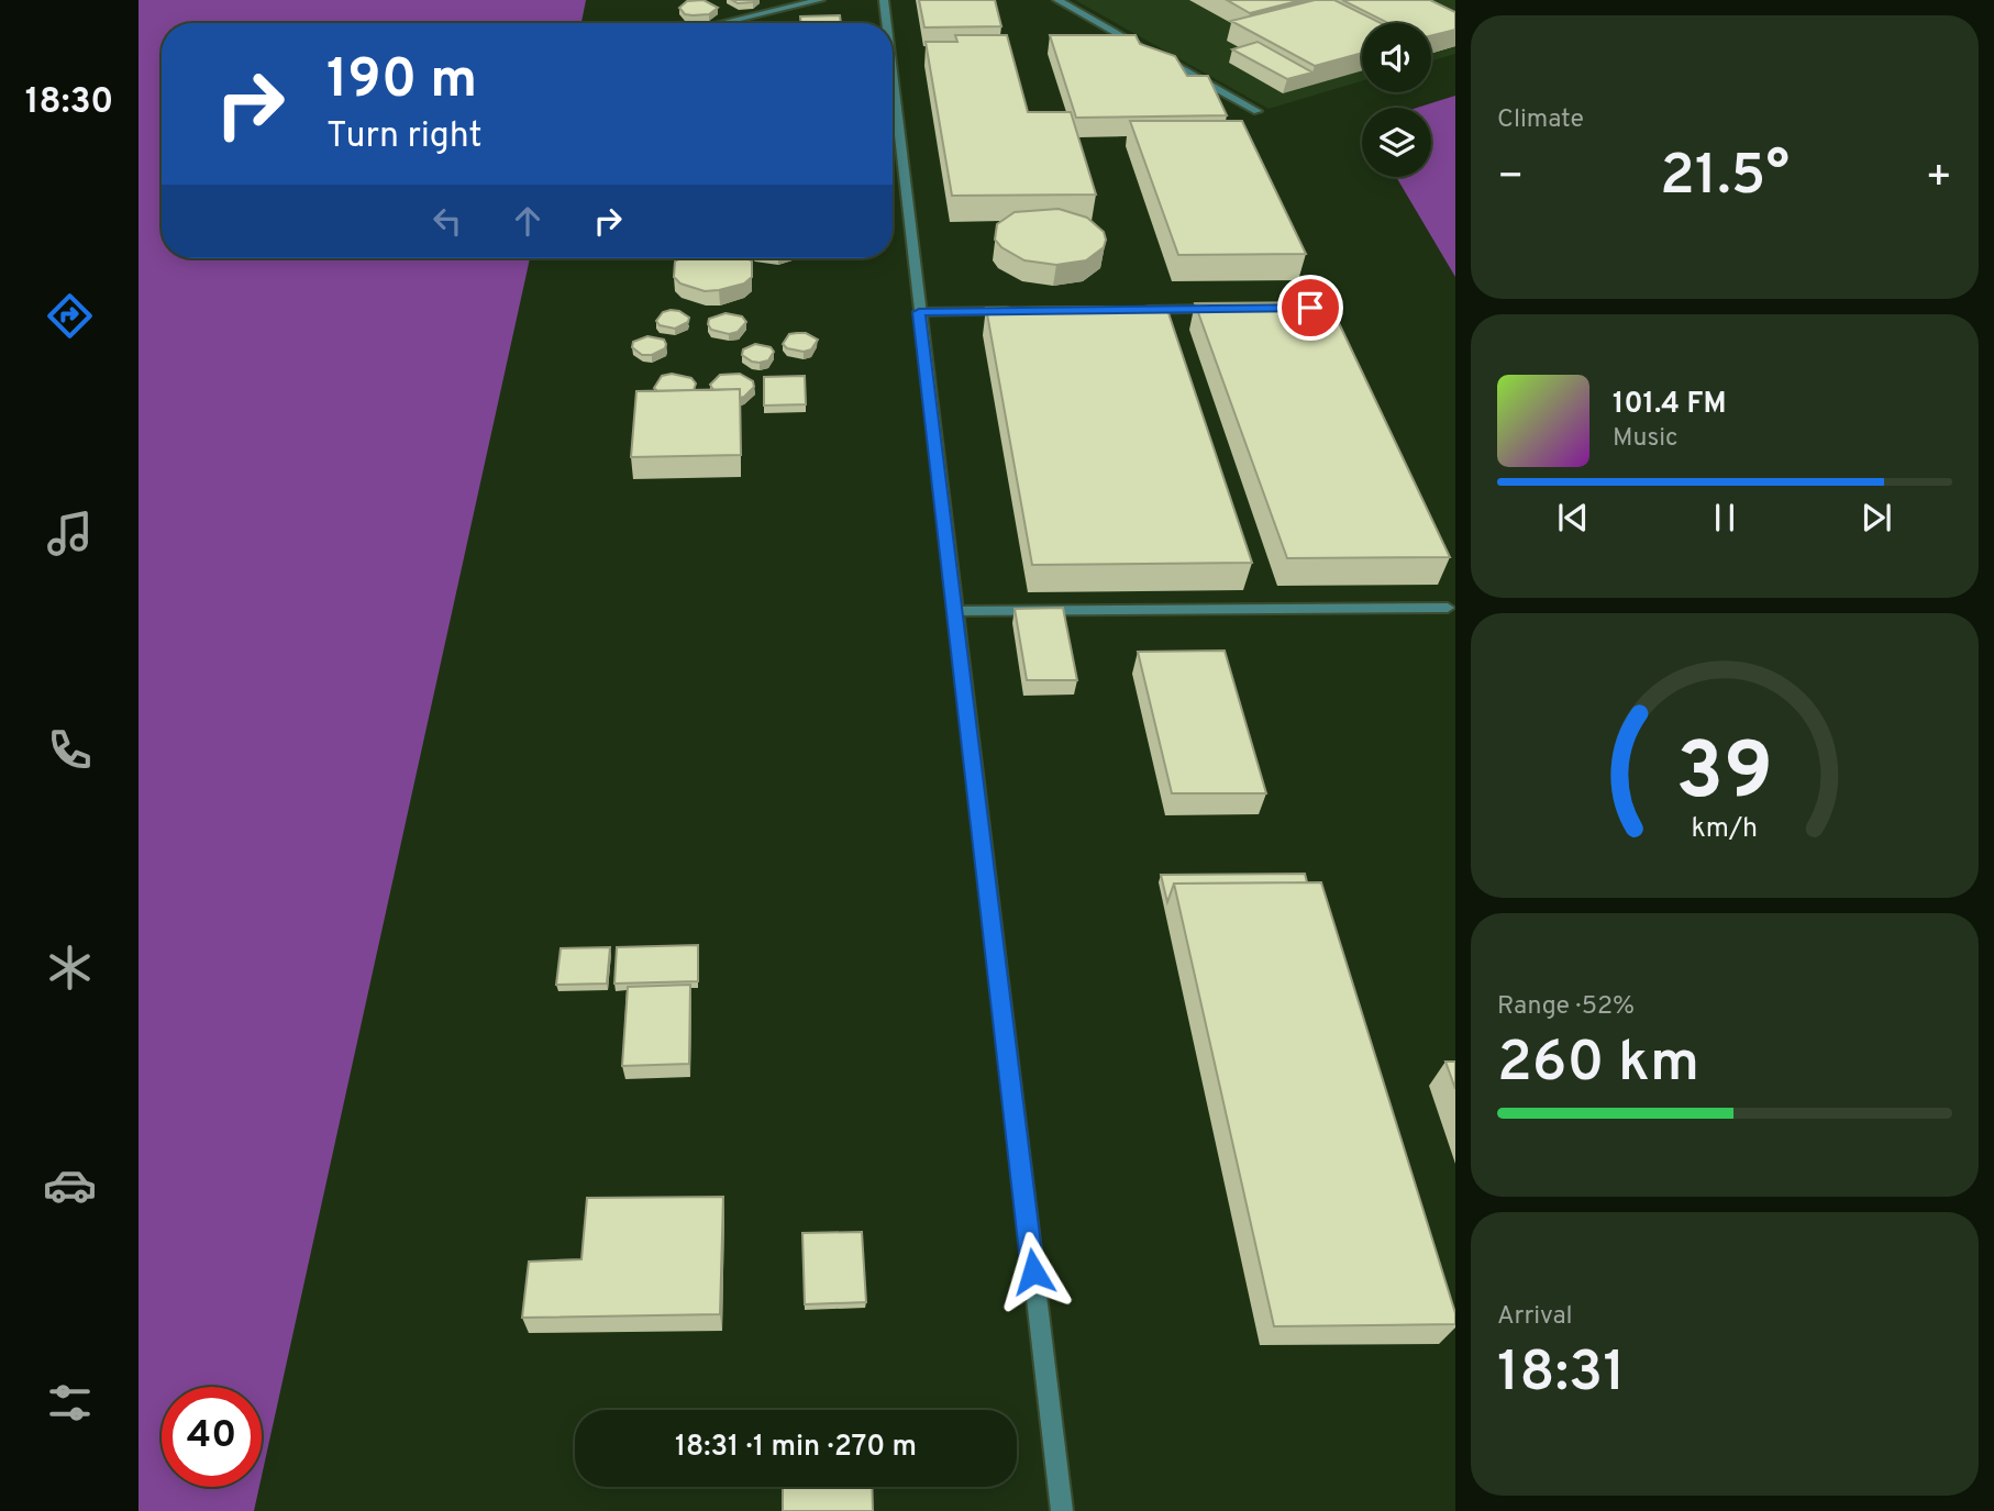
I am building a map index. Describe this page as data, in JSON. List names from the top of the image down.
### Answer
{
  "page": {
    "tabs": "18:30",
    "tile": [
      "Climate",
      ["Range · 52%", "260 km"],
      ["Arrival", "18:31"]
    ],
    "turn": ["190 m", "Turn right"],
    "heat": ["−", "21.5°", "+"],
    "song": ["101.4 FM", "Music"],
    "limit": "40",
    "trip": "18:31 · 1 min · 270 m",
    "gauge": ["39", "km/h"]
  }
}
